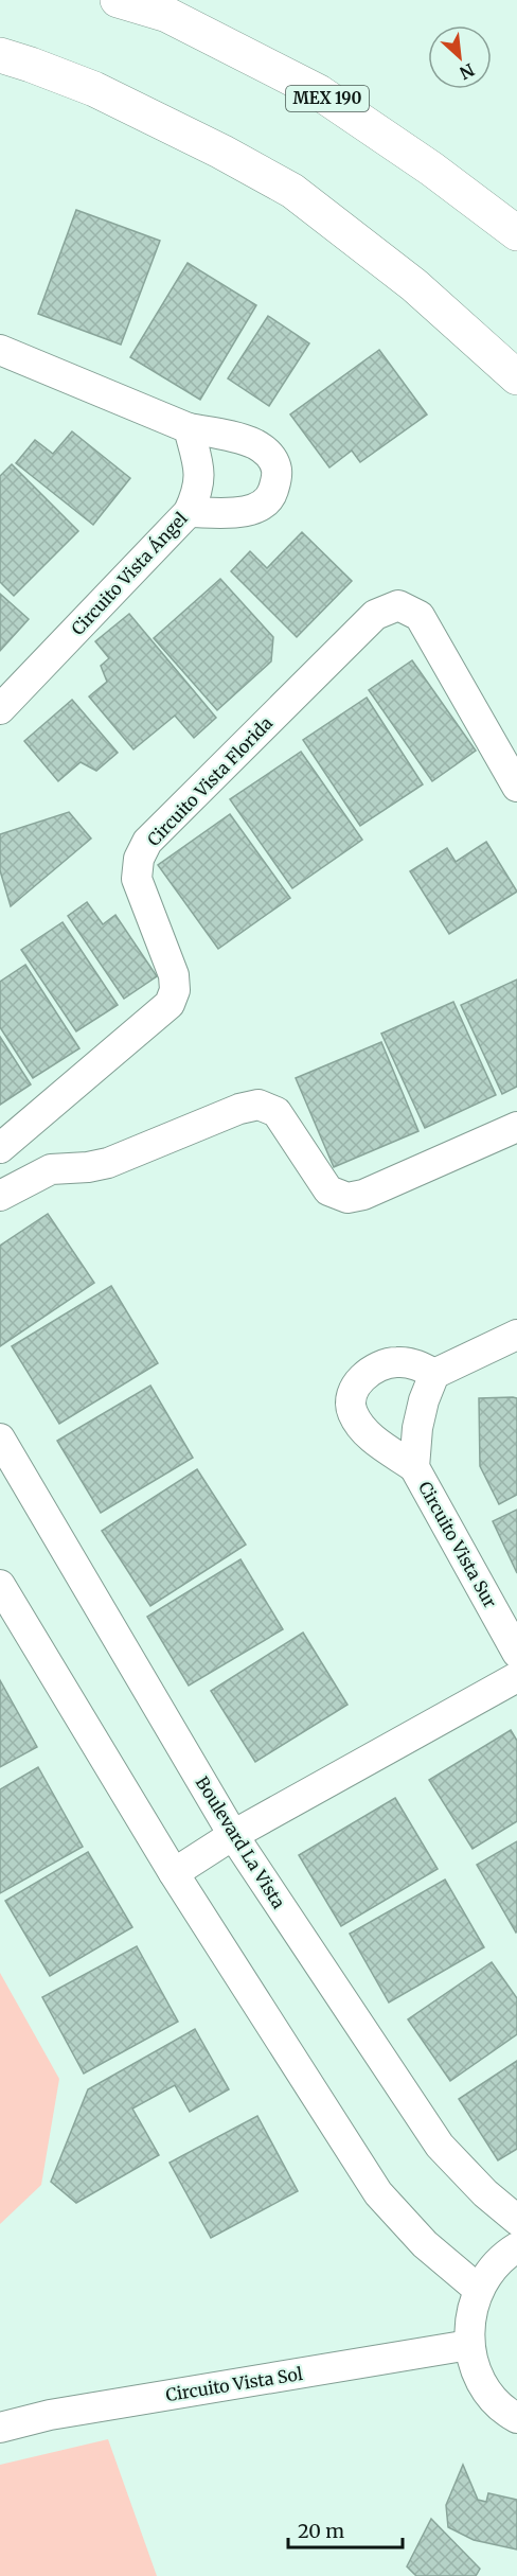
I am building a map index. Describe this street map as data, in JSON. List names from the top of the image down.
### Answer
{
  "streets": {
    "highway": ["MEX 190"],
    "street": [
      "Circuito Vista Ángel",
      "Circuito Vista Florida",
      "Circuito Vista Sur",
      "Boulevard La Vista",
      "Circuito Vista Sol"
    ]
  },
  "scale_bar": "20 m",
  "north": "bottom right"
}
